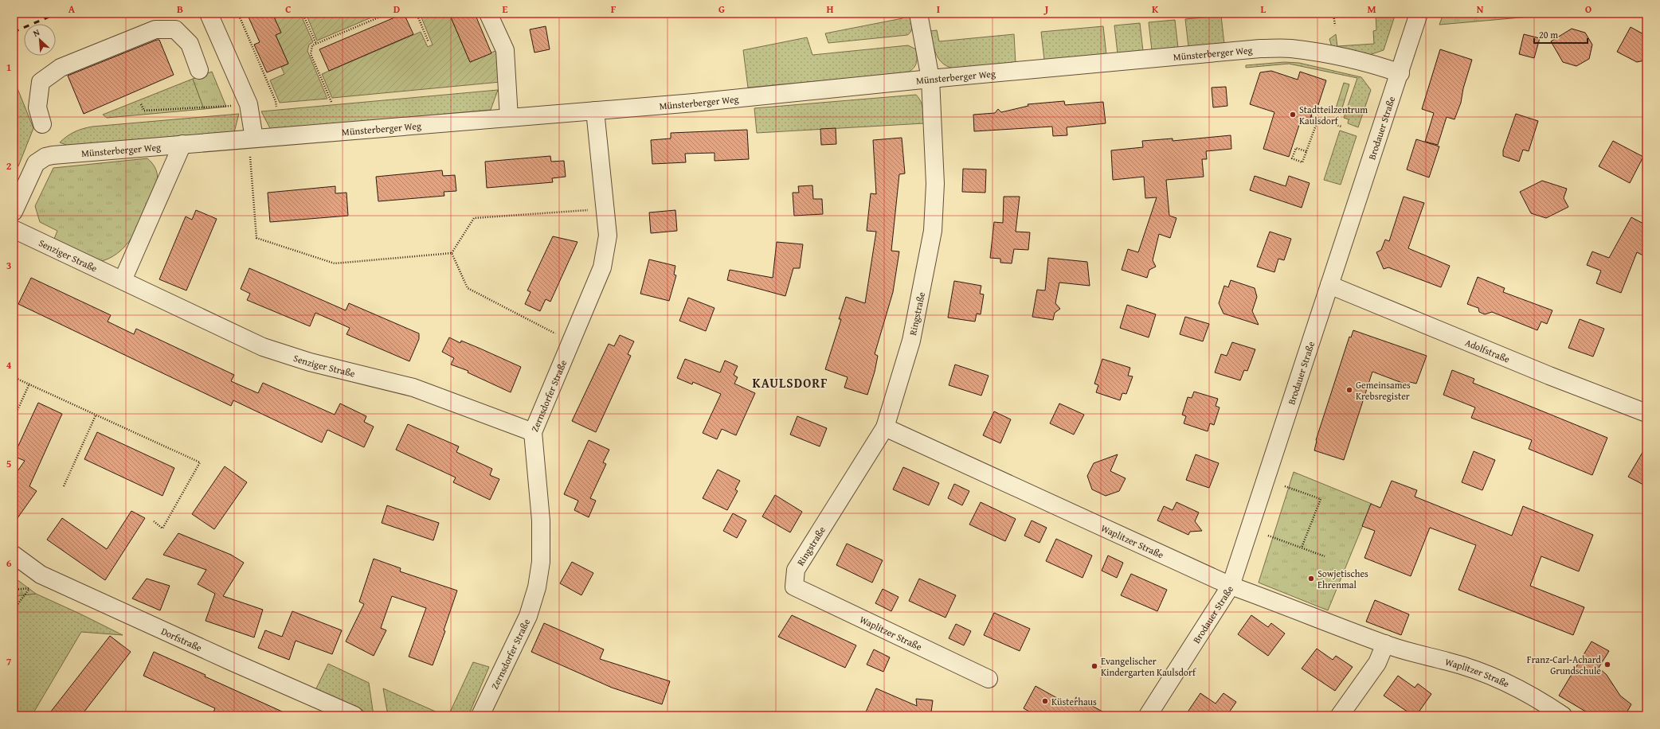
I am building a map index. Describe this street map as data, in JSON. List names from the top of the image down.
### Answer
{
  "streets": {
    "street": [
      "Münsterberger Weg",
      "Brodauer Straße",
      "Senziger Straße",
      "Ringstraße",
      "Adolfstraße",
      "Zernsdorfer Straße",
      "Waplitzer Straße",
      "Dorfstraße"
    ]
  },
  "crossings": [
    ["Münsterberger Weg", "Brodauer Straße"],
    ["Münsterberger Weg", "Ringstraße"],
    ["Münsterberger Weg", "Zernsdorfer Straße"],
    ["Brodauer Straße", "Adolfstraße"],
    ["Brodauer Straße", "Waplitzer Straße"],
    ["Senziger Straße", "Zernsdorfer Straße"],
    ["Ringstraße", "Waplitzer Straße"]
  ],
  "districts": ["KAULSDORF"],
  "places": [
    "Stadtteilzentrum Kaulsdorf",
    "Gemeinsames Krebsregister",
    "Sowjetisches Ehrenmal",
    "Franz-Carl-Achard Grundschule",
    "Evangelischer Kindergarten Kaulsdorf",
    "Küsterhaus"
  ],
  "scale_bar": "20 m",
  "north": "top left",
  "grid": {
    "columns": [
      "A",
      "B",
      "C",
      "D",
      "E",
      "F",
      "G",
      "H",
      "I",
      "J",
      "K",
      "L",
      "M",
      "N",
      "O"
    ],
    "rows": [
      "1",
      "2",
      "3",
      "4",
      "5",
      "6",
      "7"
    ]
  }
}
